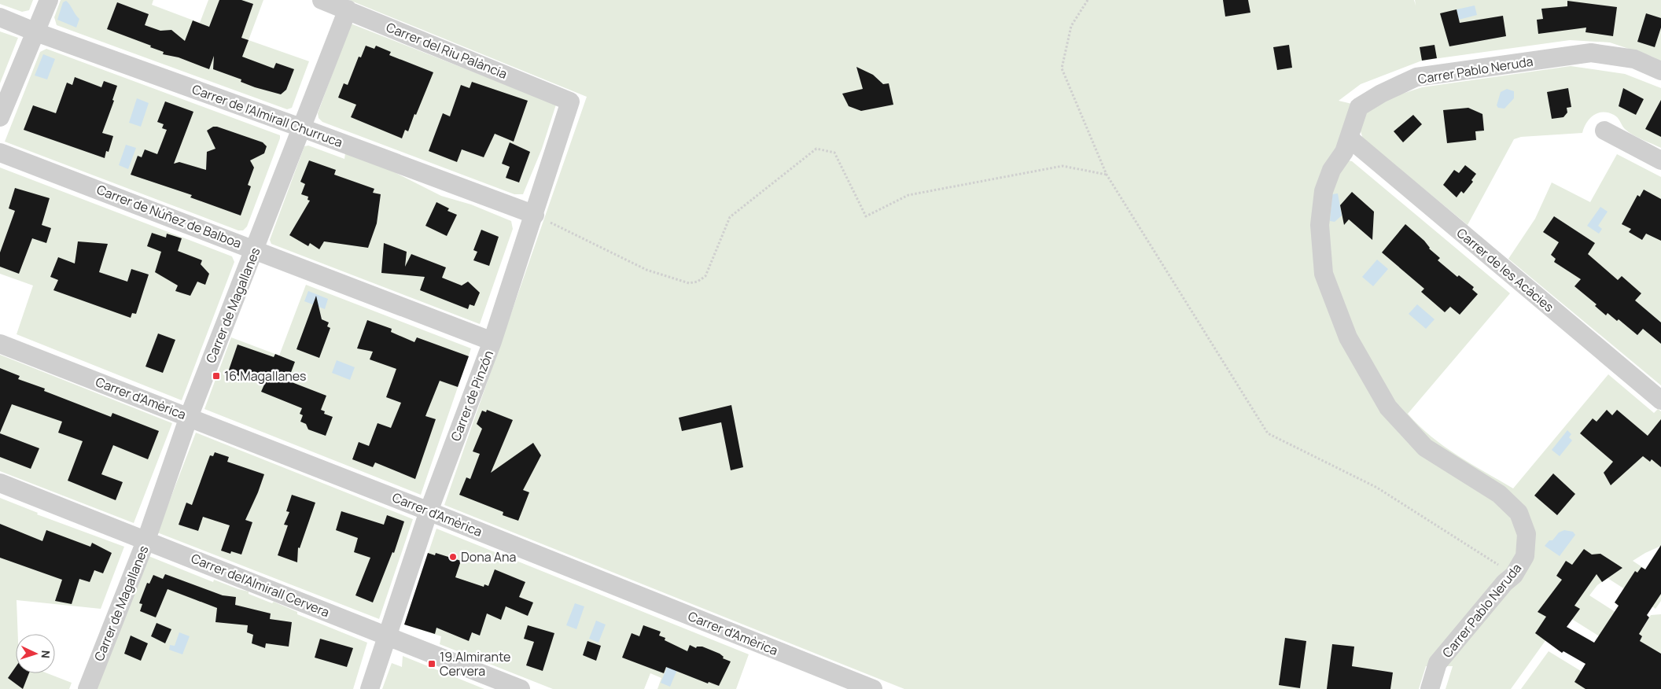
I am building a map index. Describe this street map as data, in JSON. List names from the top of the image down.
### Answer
{
  "streets": {
    "street": [
      "Carrer del Riu Palància",
      "Carrer Pablo Neruda",
      "Carrer de l'Almirall Churruca",
      "Carrer de Núñez de Balboa",
      "Carrer de les Acàcies",
      "Carrer de Magallanes",
      "Carrer de Pinzón",
      "Carrer d'Amèrica",
      "Carrer del'Almirall Cervera"
    ]
  },
  "crossings": [
    ["Carrer del Riu Palància", "Carrer de Magallanes"],
    ["Carrer del Riu Palància", "Carrer de Pinzón"],
    ["Carrer Pablo Neruda", "Carrer de les Acàcies"],
    ["Carrer de l'Almirall Churruca", "Carrer de Magallanes"],
    ["Carrer de l'Almirall Churruca", "Carrer de Pinzón"],
    ["Carrer de Núñez de Balboa", "Carrer de Magallanes"],
    ["Carrer de Núñez de Balboa", "Carrer de Pinzón"],
    ["Carrer de Magallanes", "Carrer d'Amèrica"],
    ["Carrer de Magallanes", "Carrer del'Almirall Cervera"],
    ["Carrer de Pinzón", "Carrer d'Amèrica"],
    ["Carrer de Pinzón", "Carrer del'Almirall Cervera"]
  ],
  "places": {
    "transit": ["16.Magallanes", "19.Almirante Cervera"],
    "other": ["Dona Ana"]
  },
  "north": "right"
}
